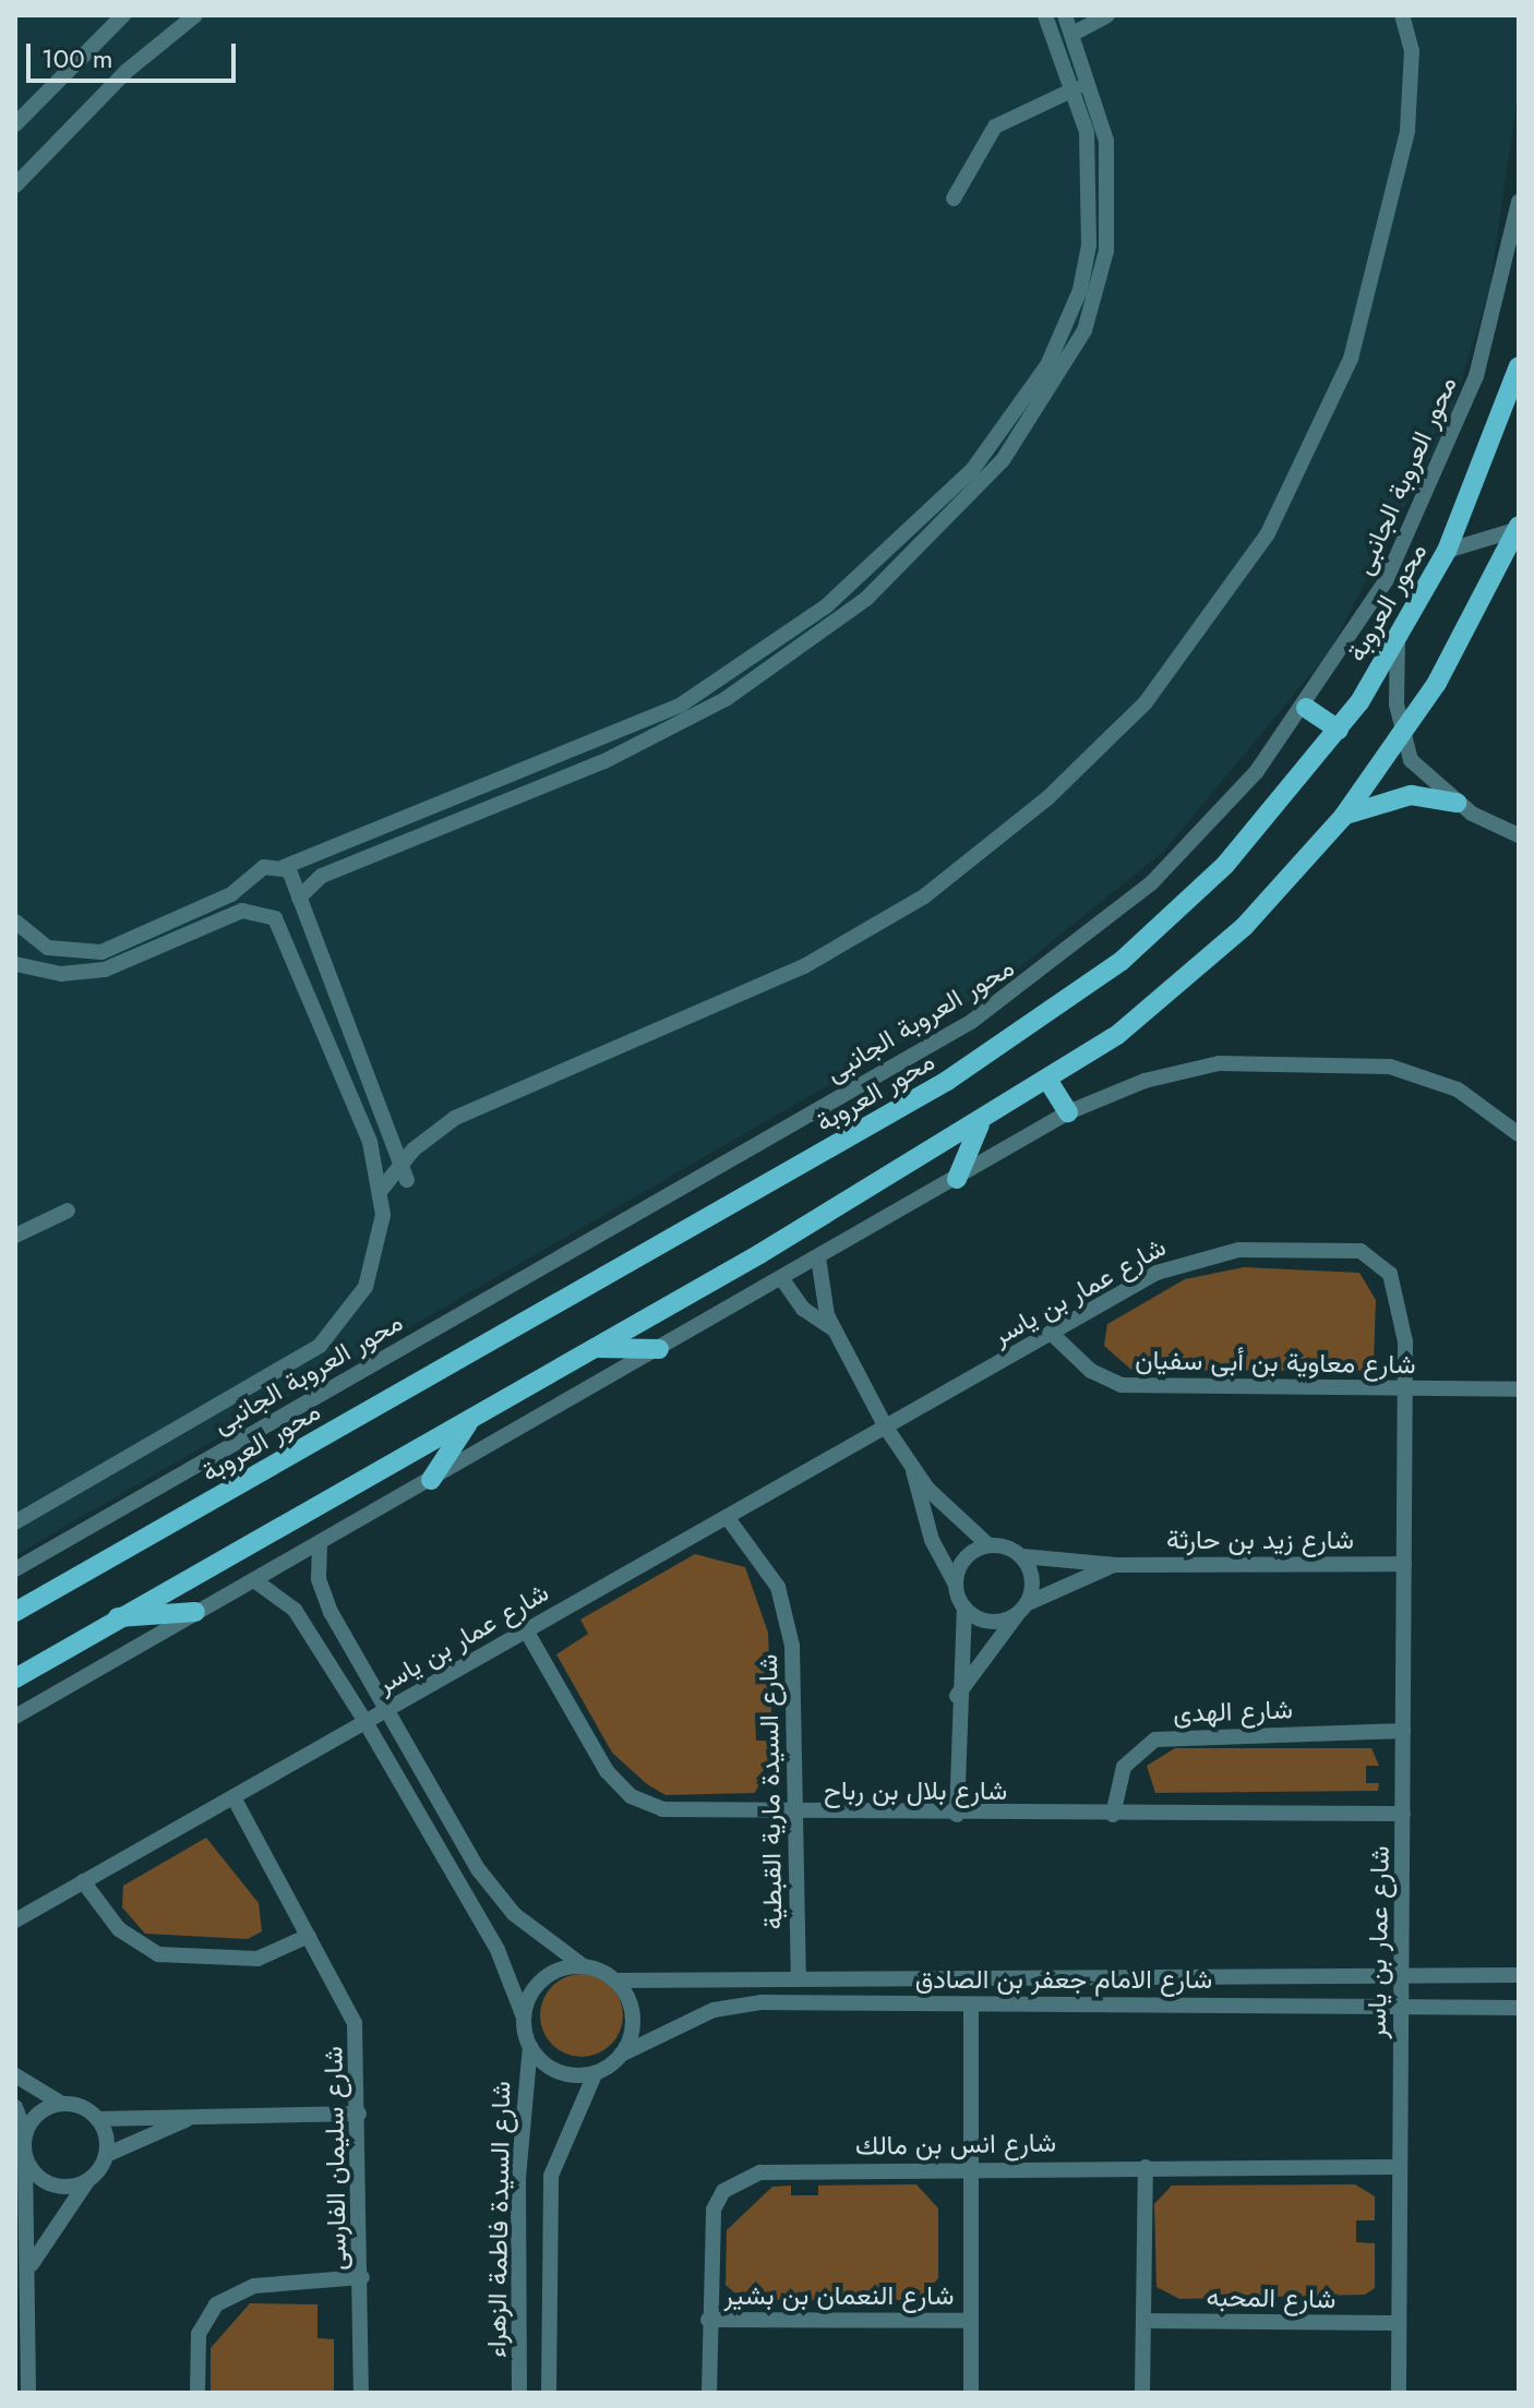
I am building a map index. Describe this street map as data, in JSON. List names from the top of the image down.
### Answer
{
  "streets": {
    "main road": ["محور العروبة"],
    "street": [
      "محور العروبة الجانبى",
      "شارع عمار بن ياسر",
      "شارع معاوية بن أبى سفيان",
      "شارع زيد بن حارثة",
      "شارع الهدى",
      "شارع بلال بن رباح",
      "شارع السيدة مارية القبطية",
      "شارع الامام جعفر بن الصادق",
      "شارع انس بن مالك",
      "شارع سليمان الفارسى",
      "شارع السيدة فاطمة الزهراء",
      "شارع النعمان بن بشير",
      "شارع المحبه"
    ]
  },
  "crossings": [
    ["شارع عمار بن ياسر", "شارع معاوية بن أبى سفيان"],
    ["شارع عمار بن ياسر", "شارع زيد بن حارثة"],
    ["شارع عمار بن ياسر", "شارع الهدى"],
    ["شارع عمار بن ياسر", "شارع بلال بن رباح"],
    ["شارع عمار بن ياسر", "شارع السيدة مارية القبطية"],
    ["شارع عمار بن ياسر", "شارع الامام جعفر بن الصادق"],
    ["شارع عمار بن ياسر", "شارع انس بن مالك"],
    ["شارع عمار بن ياسر", "شارع سليمان الفارسى"],
    ["شارع عمار بن ياسر", "شارع المحبه"],
    ["شارع الهدى", "شارع بلال بن رباح"],
    ["شارع بلال بن رباح", "شارع السيدة مارية القبطية"],
    ["شارع السيدة مارية القبطية", "شارع الامام جعفر بن الصادق"],
    ["شارع الامام جعفر بن الصادق", "شارع السيدة فاطمة الزهراء"],
    ["شارع انس بن مالك", "شارع النعمان بن بشير"]
  ],
  "scale_bar": "100 m"
}
